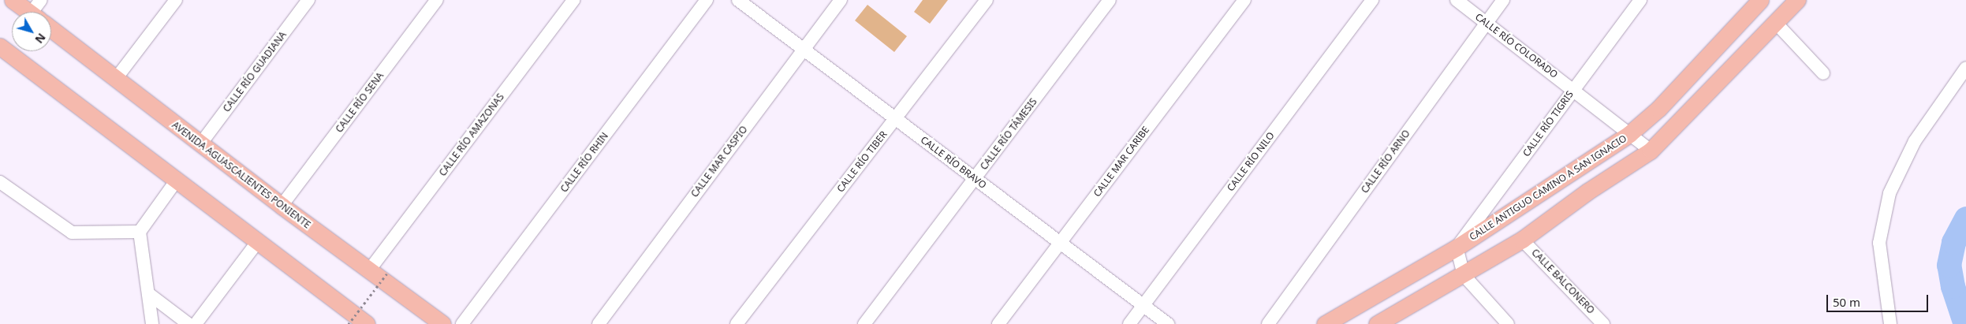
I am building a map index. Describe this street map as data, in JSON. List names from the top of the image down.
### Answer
{
  "streets": {
    "main road": ["AVENIDA AGUASCALIENTES PONIENTE", "CALLE ANTIGUO CAMINO A SAN IGNACIO"],
    "street": [
      "CALLE RÍO COLORADO",
      "CALLE RÍO GUADIANA",
      "CALLE RÍO SENA",
      "CALLE RÍO TIGRIS",
      "CALLE RÍO TÁMESIS",
      "CALLE RÍO AMAZONAS",
      "CALLE MAR CASPIO",
      "CALLE RÍO TIBER",
      "CALLE MAR CARIBE",
      "CALLE RÍO NILO",
      "CALLE RÍO ARNO",
      "CALLE RÍO RHIN",
      "CALLE RÍO BRAVO",
      "CALLE BALCONERO"
    ]
  },
  "crossings": [
    ["CALLE RÍO COLORADO", "CALLE RÍO TIGRIS"],
    ["CALLE RÍO COLORADO", "CALLE RÍO ARNO"],
    ["CALLE RÍO COLORADO", "CALLE ANTIGUO CAMINO A SAN IGNACIO"],
    ["CALLE RÍO GUADIANA", "AVENIDA AGUASCALIENTES PONIENTE"],
    ["CALLE RÍO SENA", "AVENIDA AGUASCALIENTES PONIENTE"],
    ["CALLE RÍO TIGRIS", "CALLE ANTIGUO CAMINO A SAN IGNACIO"],
    ["CALLE RÍO TÁMESIS", "CALLE RÍO BRAVO"],
    ["CALLE RÍO AMAZONAS", "AVENIDA AGUASCALIENTES PONIENTE"],
    ["CALLE MAR CASPIO", "CALLE RÍO BRAVO"],
    ["CALLE RÍO TIBER", "CALLE RÍO BRAVO"],
    ["CALLE MAR CARIBE", "CALLE RÍO BRAVO"],
    ["CALLE RÍO NILO", "CALLE RÍO BRAVO"]
  ],
  "scale_bar": "50 m",
  "north": "bottom right"
}
